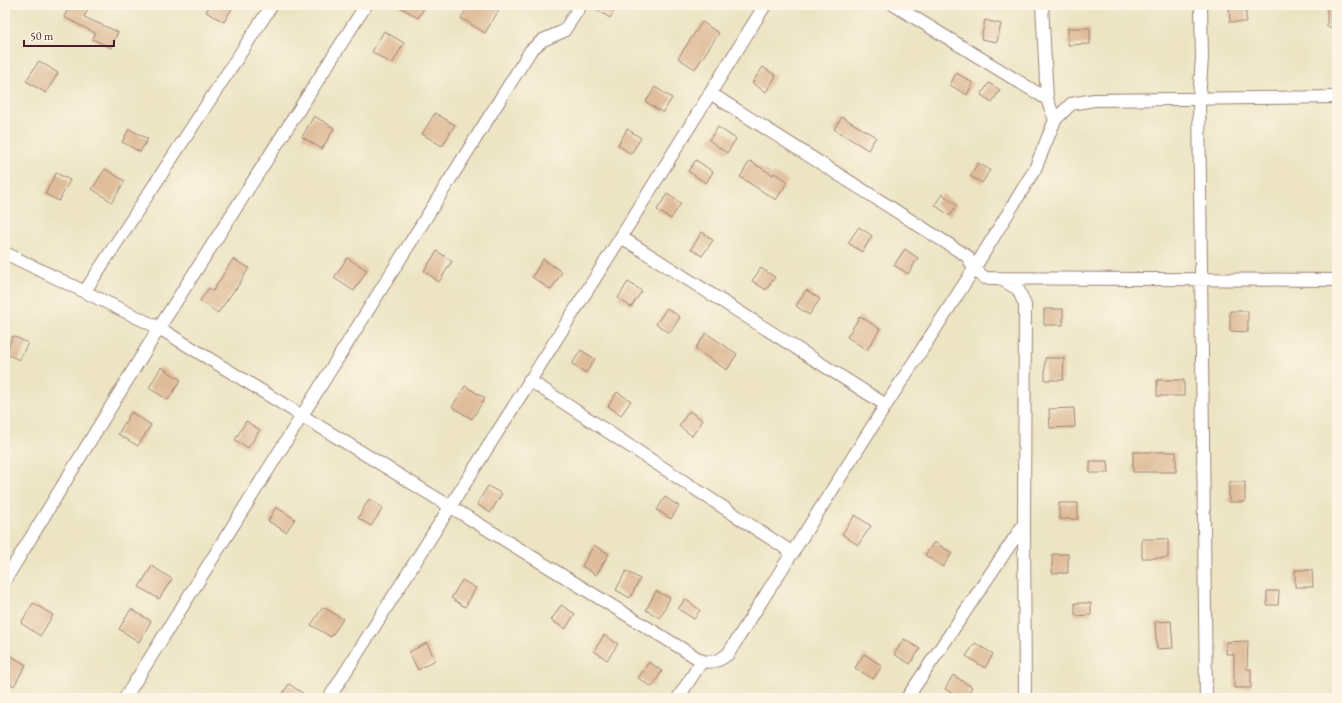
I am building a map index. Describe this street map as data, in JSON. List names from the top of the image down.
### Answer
{
  "scale_bar": "50 m"
}
